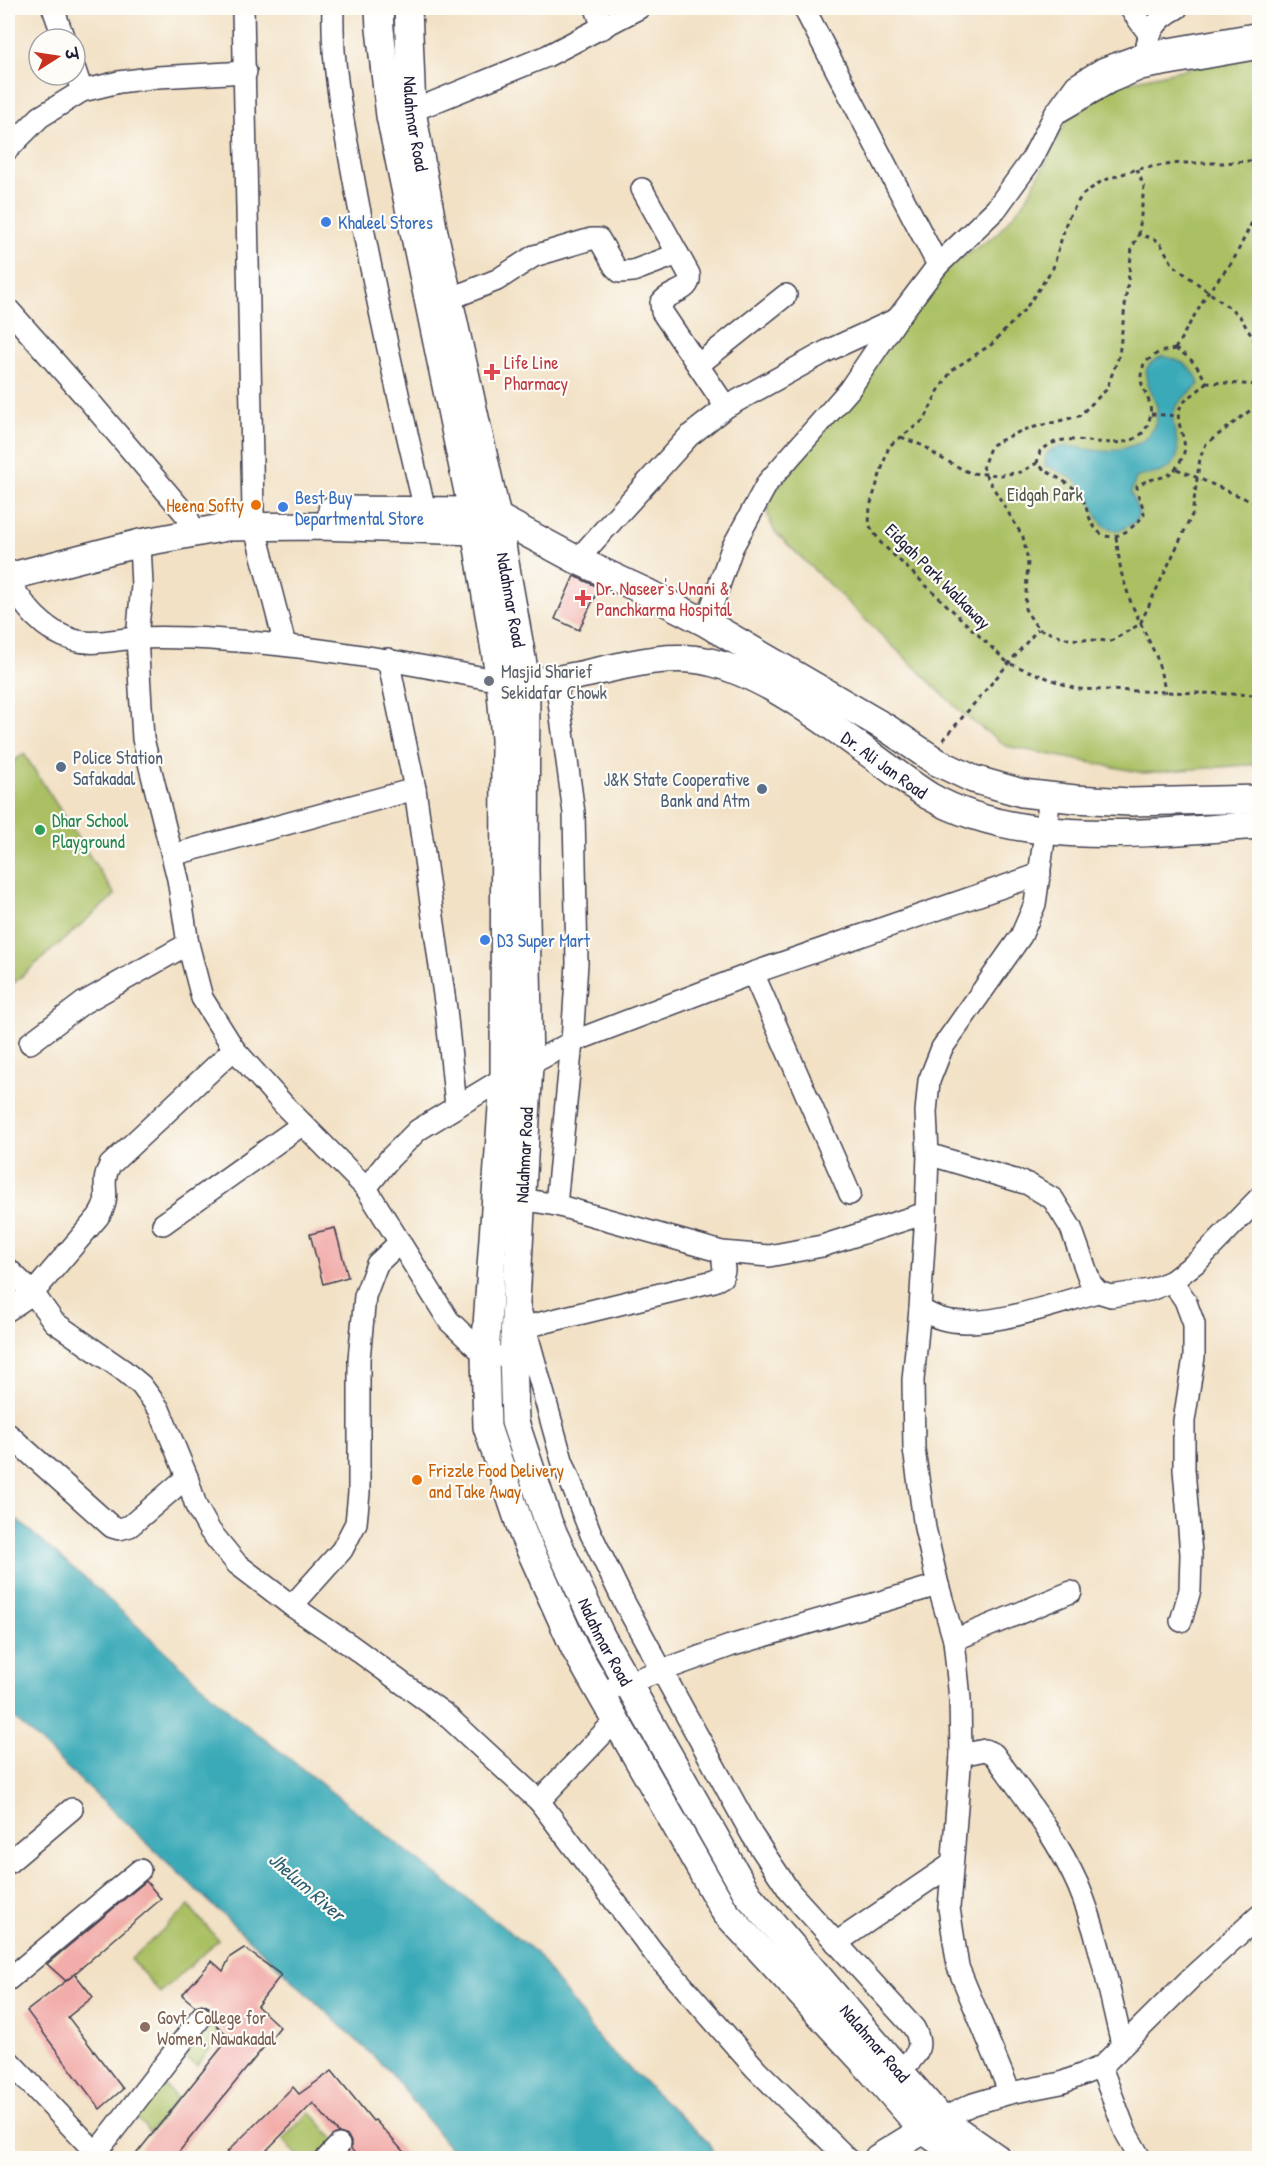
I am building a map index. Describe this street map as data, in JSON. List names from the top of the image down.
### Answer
{
  "streets": {
    "main road": ["Nalahmar Road", "Dr. Ali Jan Road"],
    "path": ["Eidgah Park Walkaway"]
  },
  "crossings": [
    ["Nalahmar Road", "Dr. Ali Jan Road"]
  ],
  "water": ["Jhelum River"],
  "parks": ["Eidgah Park"],
  "places": {
    "other": [
      "Khaleel Stores",
      "Heena Softy",
      "Best Buy Departmental Store",
      "Masjid Sharief Sekidafar Chowk",
      "Police Station Safakadal",
      "J&K State Cooperative Bank and Atm",
      "Dhar School Playground",
      "D3 Super Mart",
      "Frizzle Food Delivery and Take Away",
      "Govt. College for Women, Nawakadal"
    ],
    "health": ["Life Line Pharmacy", "Dr. Naseer's Unani & Panchkarma Hospital"]
  },
  "north": "right"
}
